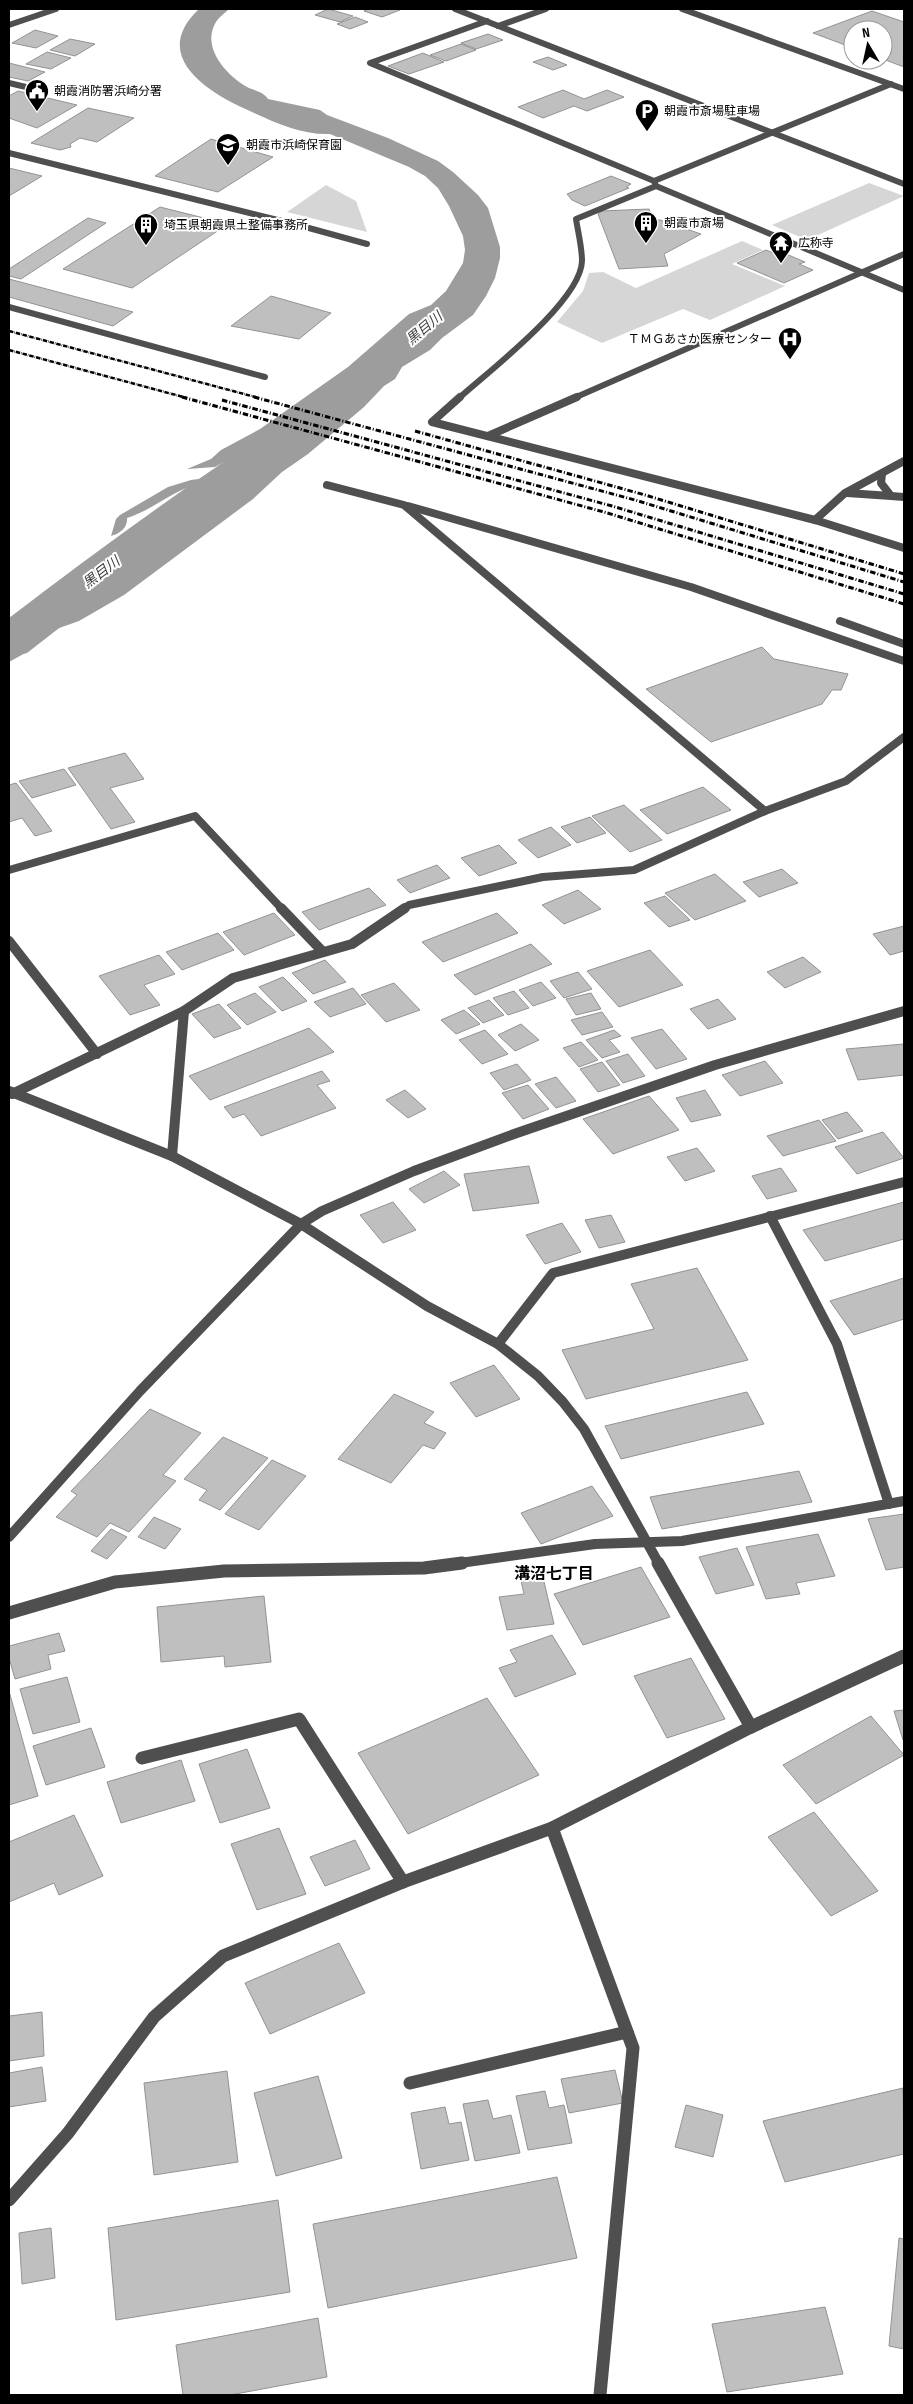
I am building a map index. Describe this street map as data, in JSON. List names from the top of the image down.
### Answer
{
  "districts": ["溝沼七丁目"],
  "water": ["黒目川"],
  "places": {
    "public building": ["朝霞消防署浜崎分署"],
    "parking": ["朝霞市斎場駐車場"],
    "school or university": ["朝霞市浜崎保育園"],
    "building": ["朝霞市斎場", "埼玉県朝霞県土整備事務所"],
    "temple": ["広称寺"],
    "hospital": ["ＴＭＧあさか医療センター"]
  },
  "north": "top"
}
